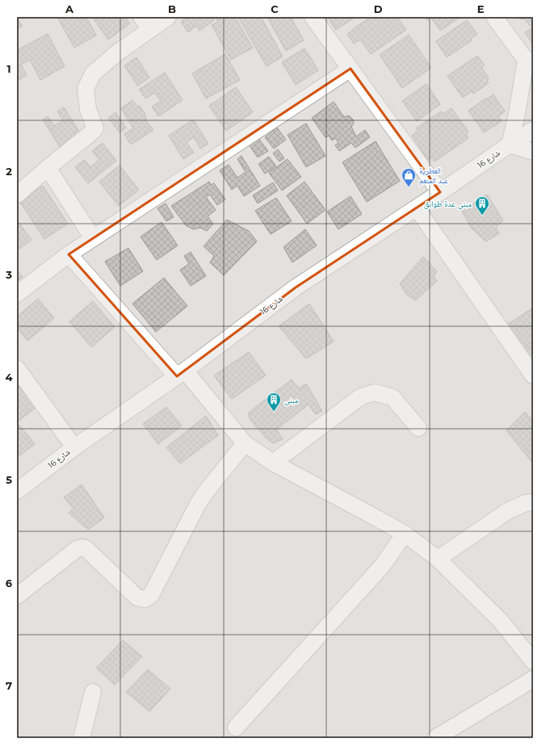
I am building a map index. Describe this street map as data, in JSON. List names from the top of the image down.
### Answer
{
  "streets": {
    "street": ["شارع 16"]
  },
  "places": {
    "shop": ["العطرية عبد المنعم"],
    "building": ["مبنى عدة طوابق", "مبنى"]
  },
  "grid": {
    "columns": [
      "A",
      "B",
      "C",
      "D",
      "E"
    ],
    "rows": [
      "1",
      "2",
      "3",
      "4",
      "5",
      "6",
      "7"
    ]
  }
}
